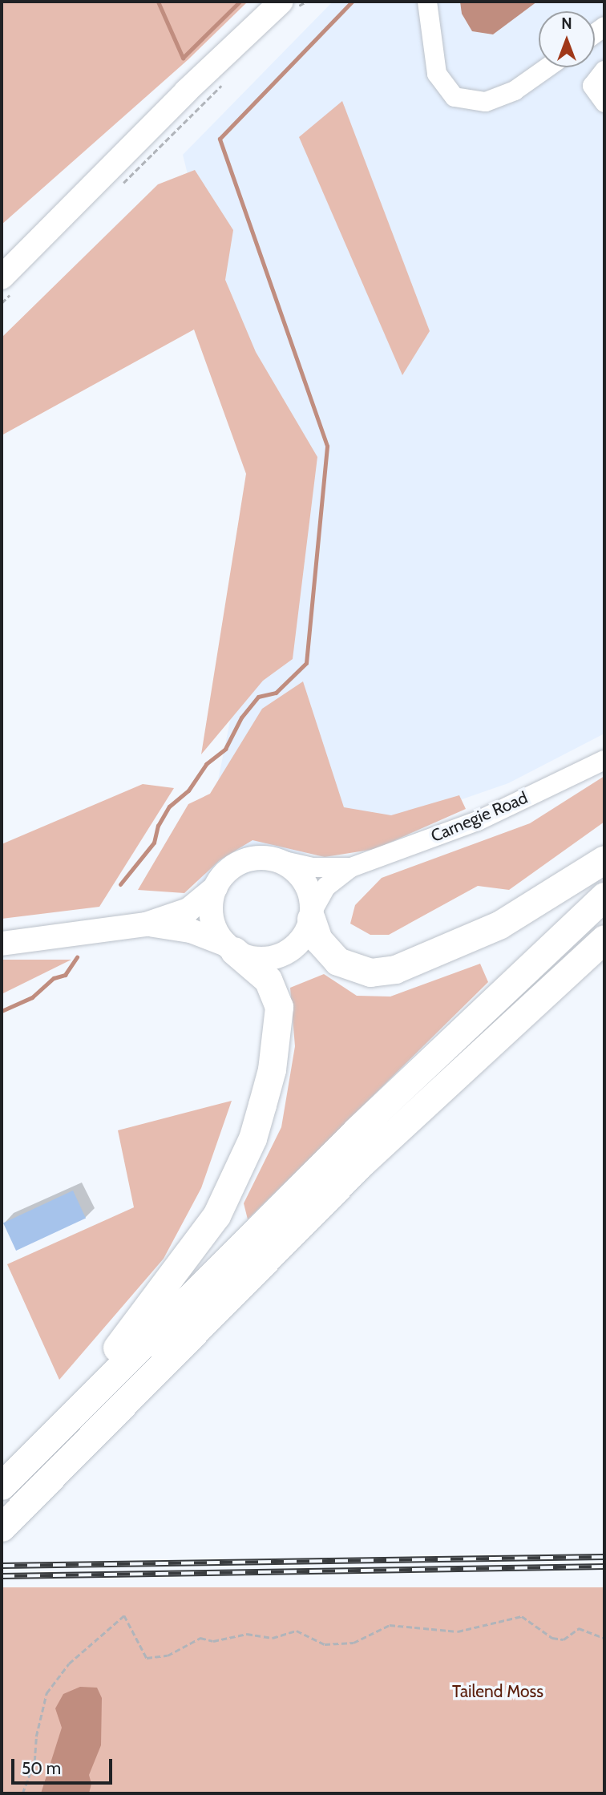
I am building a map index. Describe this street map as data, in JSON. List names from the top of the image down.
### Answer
{
  "streets": {
    "street": ["Carnegie Road"]
  },
  "parks": ["Tailend Moss"],
  "scale_bar": "50 m",
  "north": "top"
}
